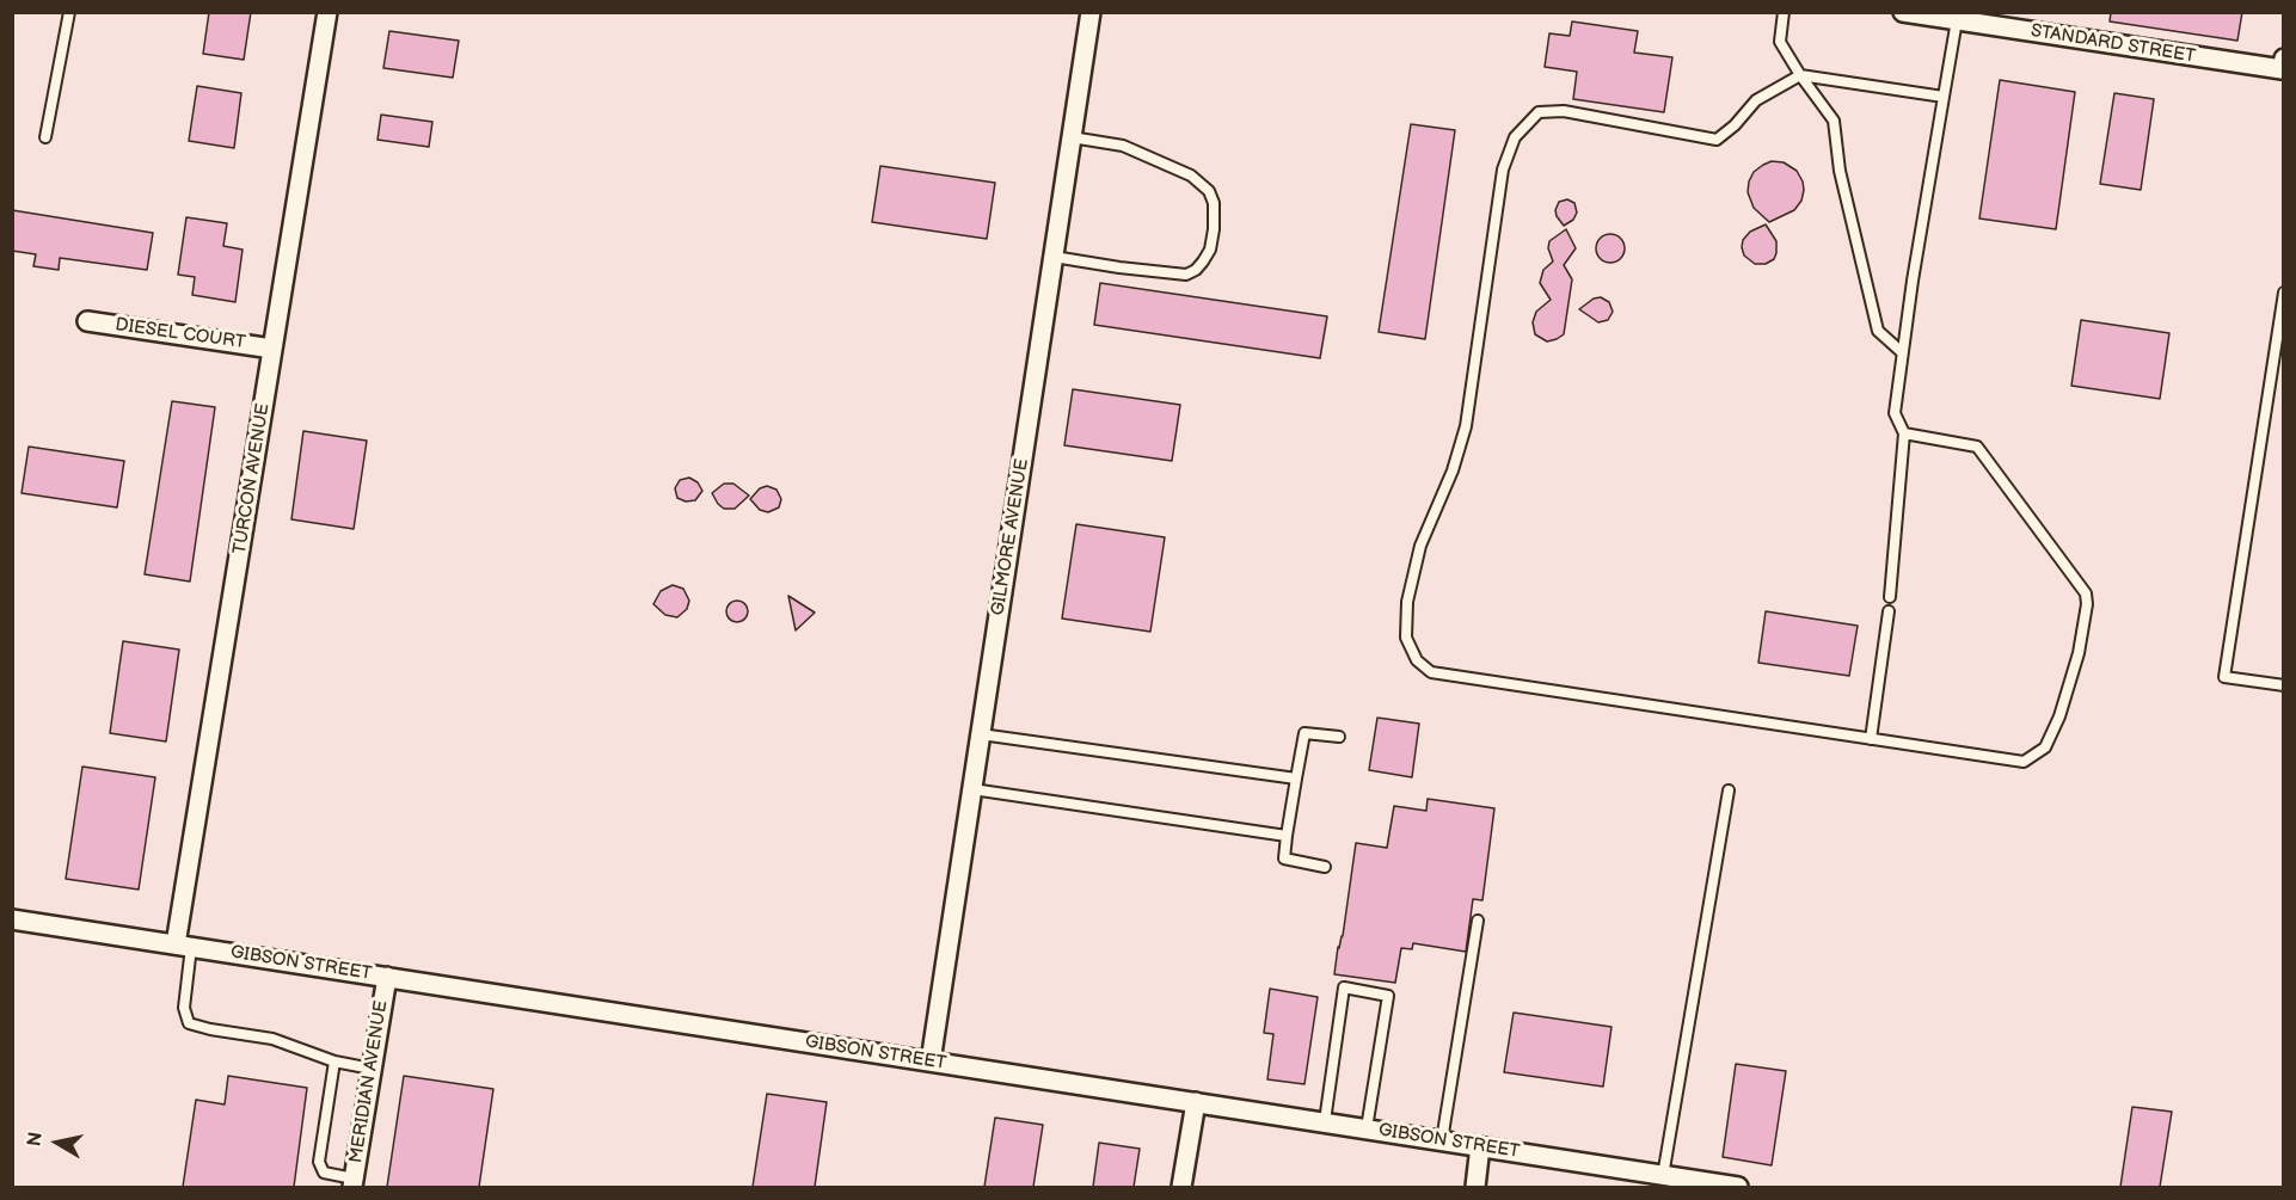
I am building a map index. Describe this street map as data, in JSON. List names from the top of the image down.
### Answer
{
  "streets": {
    "street": [
      "STANDARD STREET",
      "DIESEL COURT",
      "TURCON AVENUE",
      "GILMORE AVENUE",
      "GIBSON STREET",
      "MERIDIAN AVENUE"
    ]
  },
  "crossings": [
    ["DIESEL COURT", "TURCON AVENUE"],
    ["TURCON AVENUE", "GIBSON STREET"],
    ["GILMORE AVENUE", "GIBSON STREET"],
    ["GIBSON STREET", "MERIDIAN AVENUE"]
  ],
  "north": "left"
}
